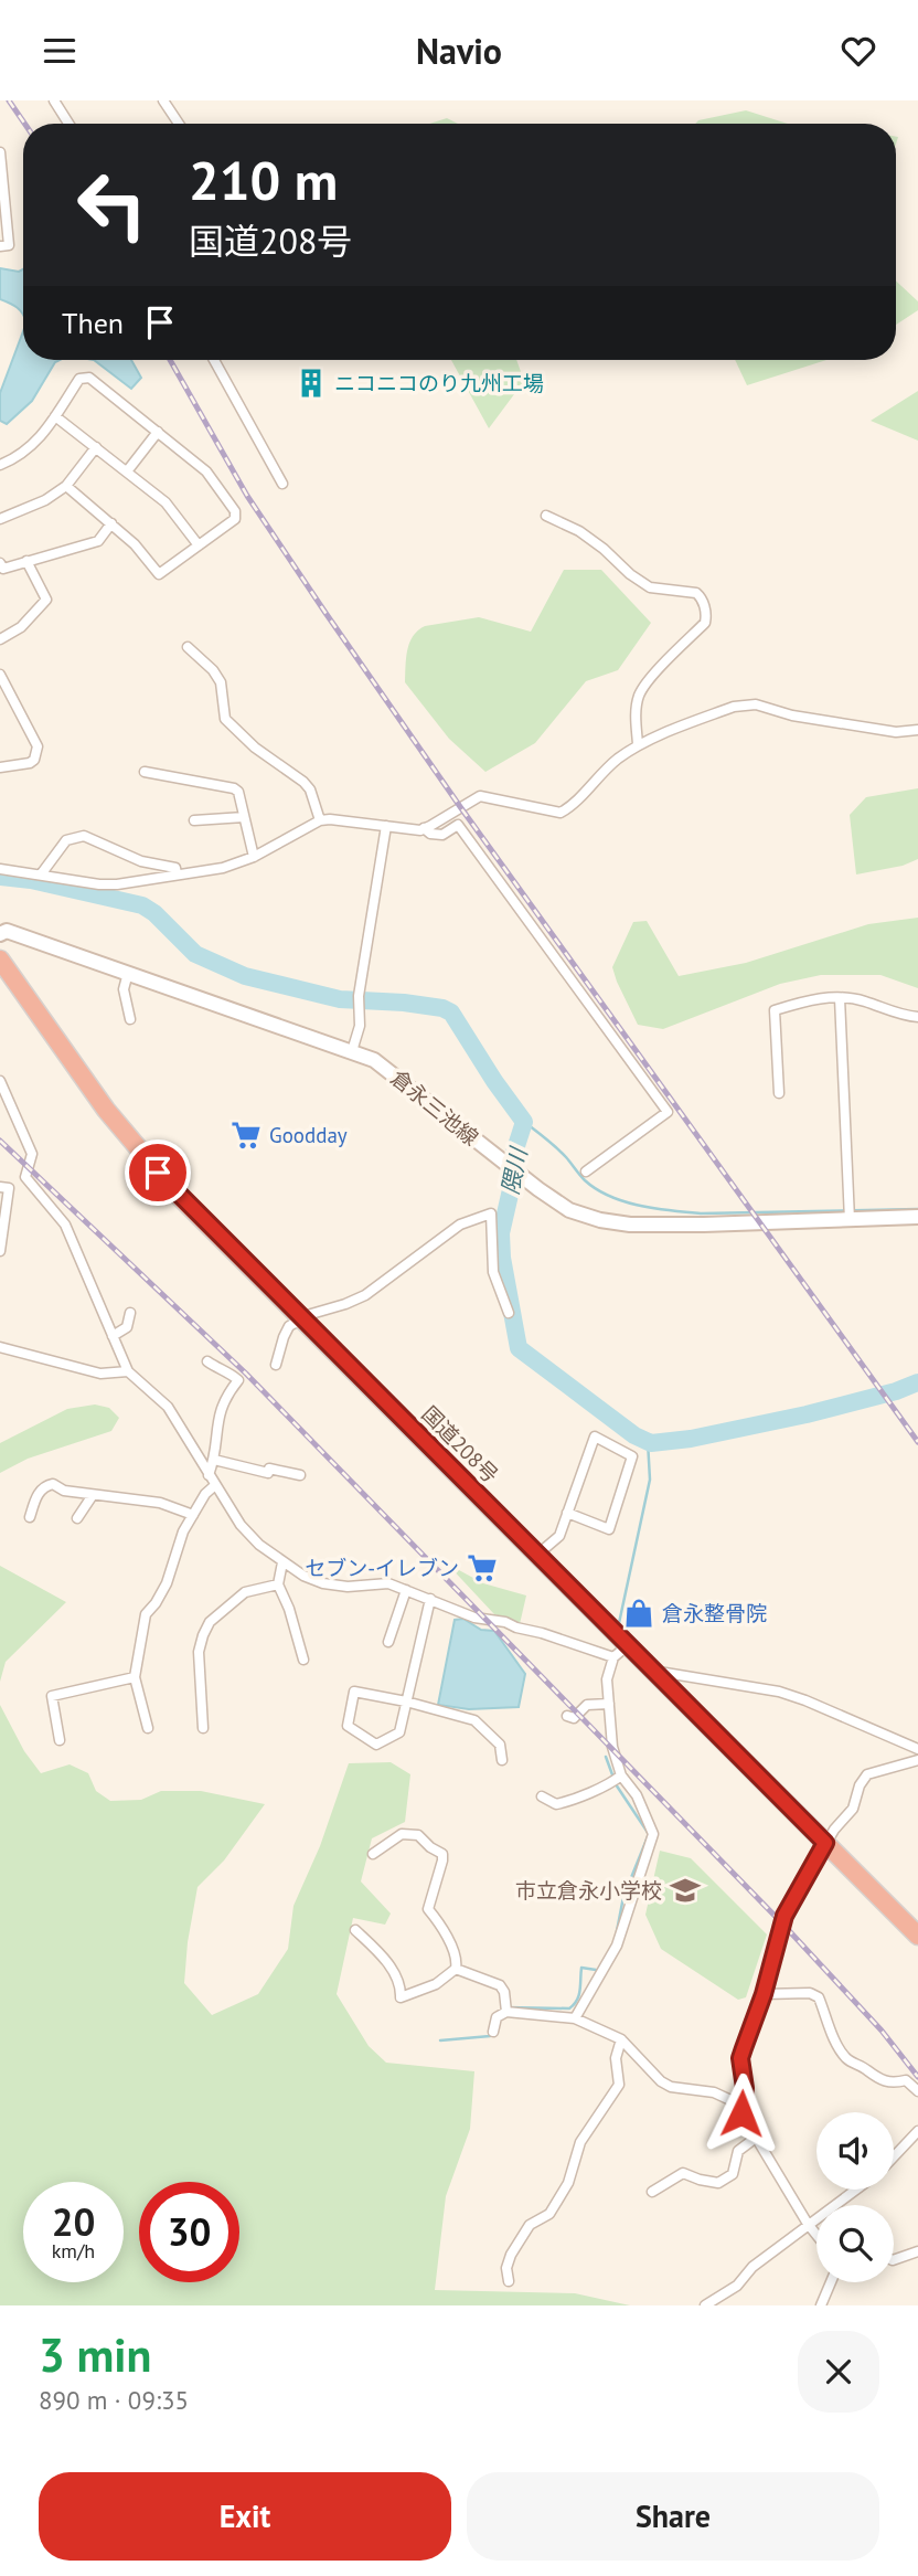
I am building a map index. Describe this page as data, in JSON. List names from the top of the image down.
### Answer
{
  "streets": {
    "highway": ["国道208号"],
    "main road": ["倉永三池線"]
  },
  "water": ["隈川"],
  "places": {
    "building": ["ニコニコのり九州工場"],
    "supermarket": ["Goodday", "セブン-イレブン"],
    "shop": ["倉永整骨院"],
    "school or university": ["市立倉永小学校"]
  },
  "page": {
    "header": "Navio",
    "turn": ["210 m", "国道208号"],
    "then": "Then",
    "speed": "20 km/h",
    "limit": "30",
    "heading": ["3 min", "890 m · 09:35"],
    "buttons": ["Exit", "Share"]
  }
}
